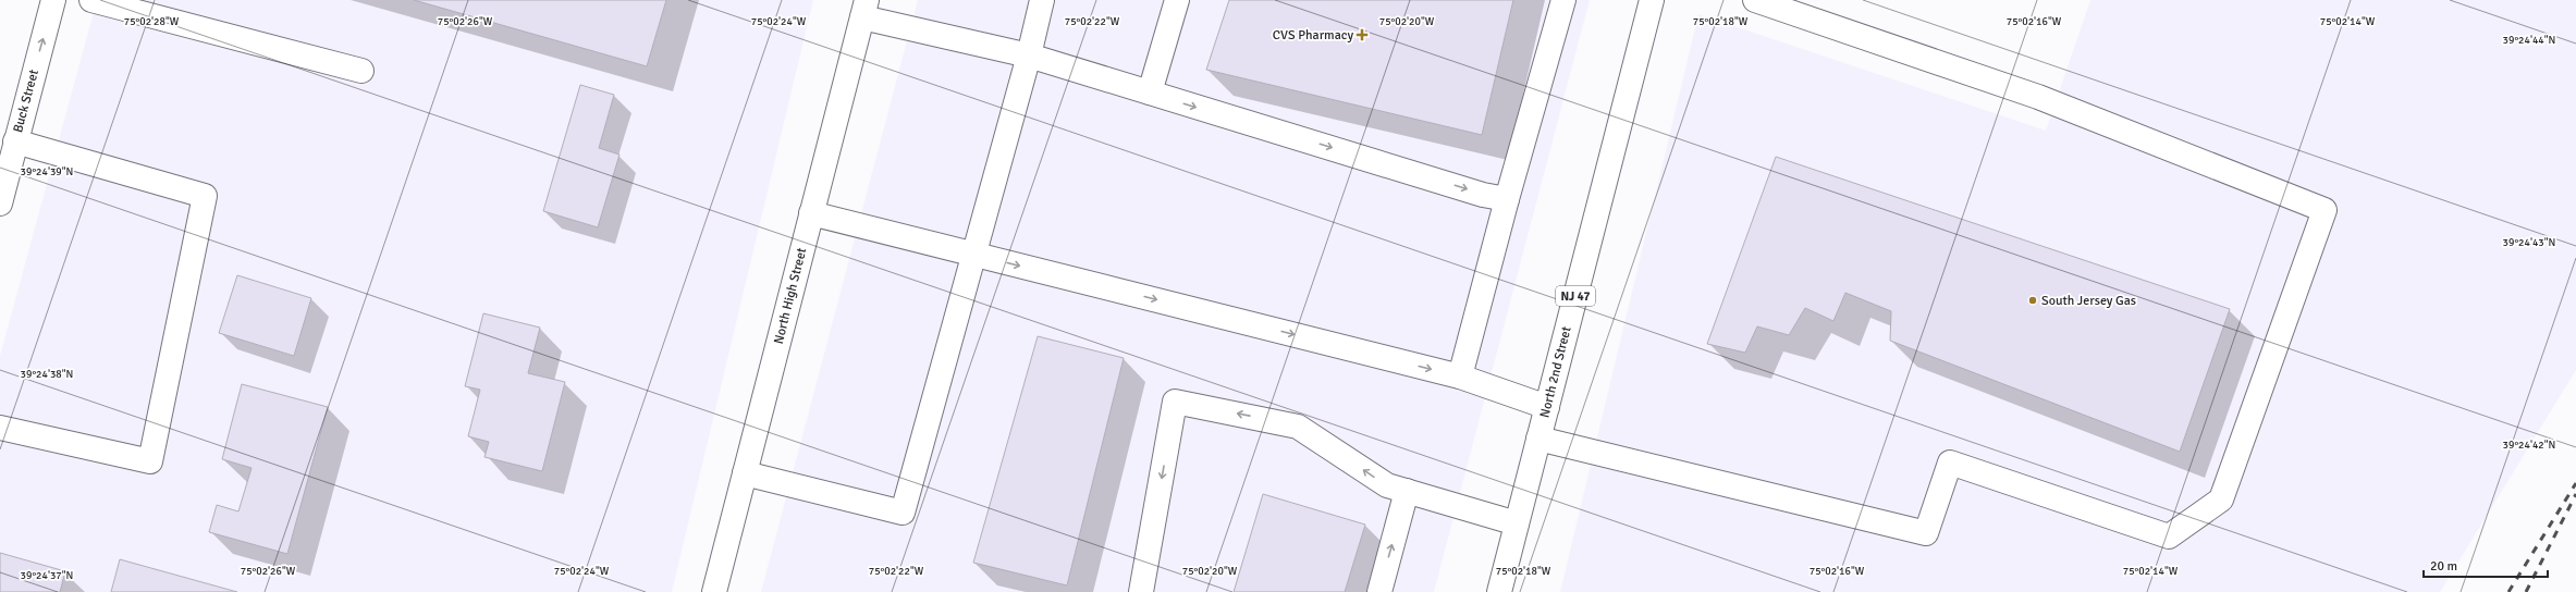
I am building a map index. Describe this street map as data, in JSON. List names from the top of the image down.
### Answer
{
  "streets": {
    "street": [
      "Buck Street",
      "North High Street",
      "NJ 47",
      "North 2nd Street"
    ]
  },
  "one_way": ["Buck Street"],
  "places": {
    "health": ["CVS Pharmacy"],
    "other": ["South Jersey Gas"]
  },
  "scale_bar": "20 m",
  "coordinates": [
    "75°02'28\"W",
    "75°02'18\"W",
    "75°02'14\"W",
    "75°02'26\"W",
    "75°02'24\"W",
    "75°02'22\"W",
    "75°02'20\"W",
    "75°02'16\"W",
    "39°24'44\"N",
    "39°24'39\"N",
    "39°24'43\"N",
    "39°24'38\"N",
    "39°24'42\"N",
    "39°24'37\"N"
  ]
}
